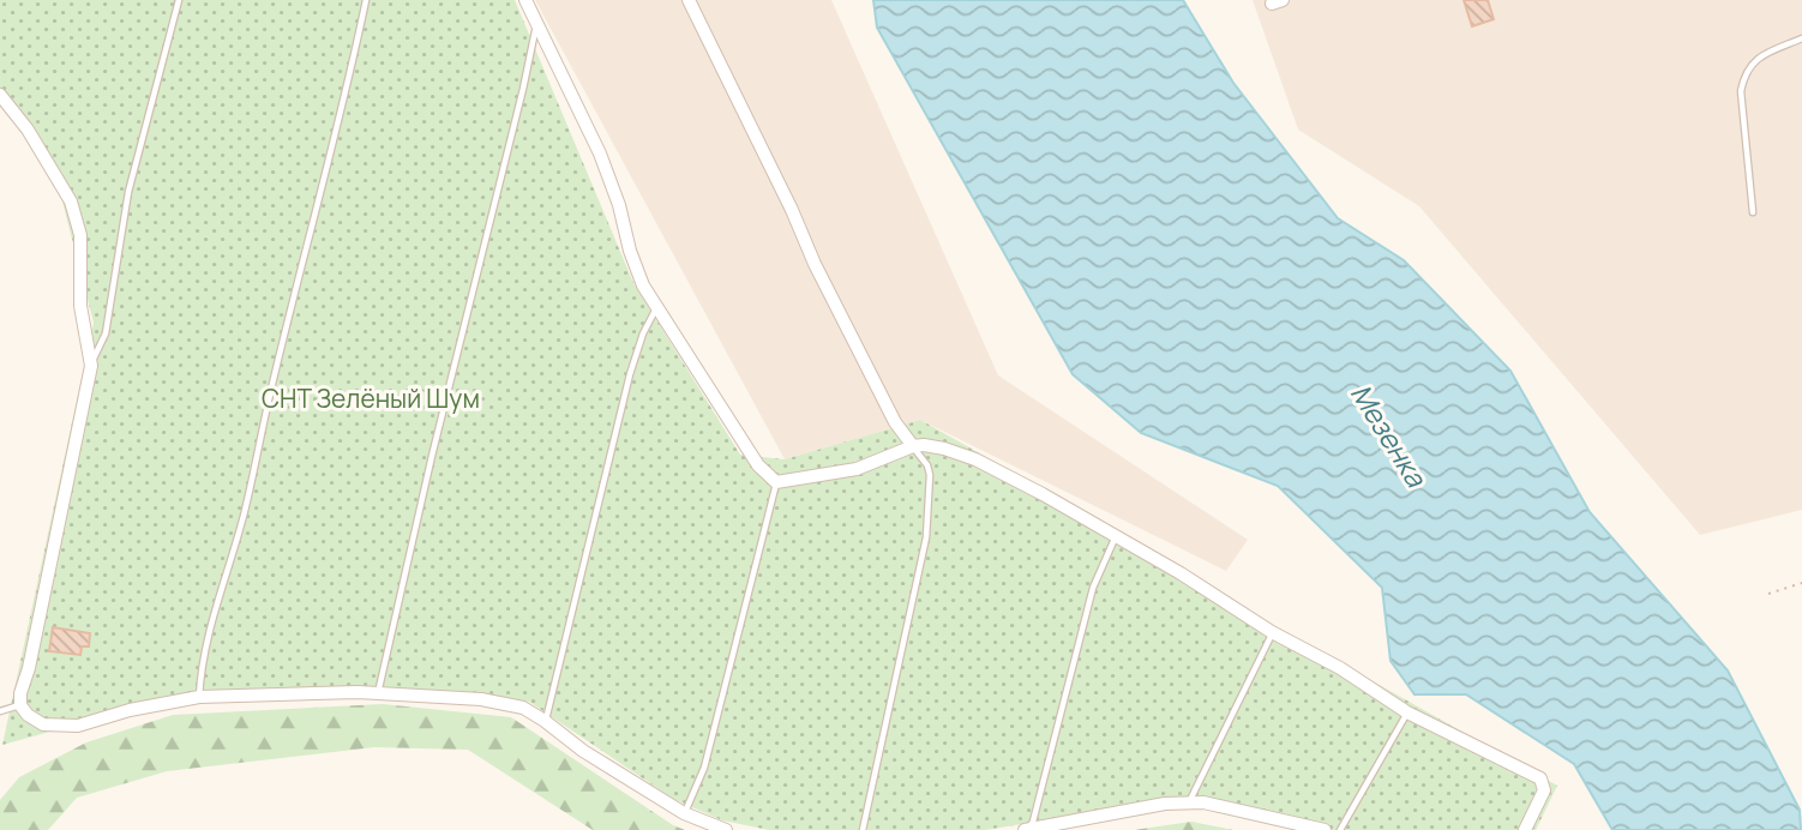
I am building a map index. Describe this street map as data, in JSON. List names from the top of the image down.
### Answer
{
  "water": ["Мезенка"],
  "parks": ["СНТ Зелёный Шум"]
}
